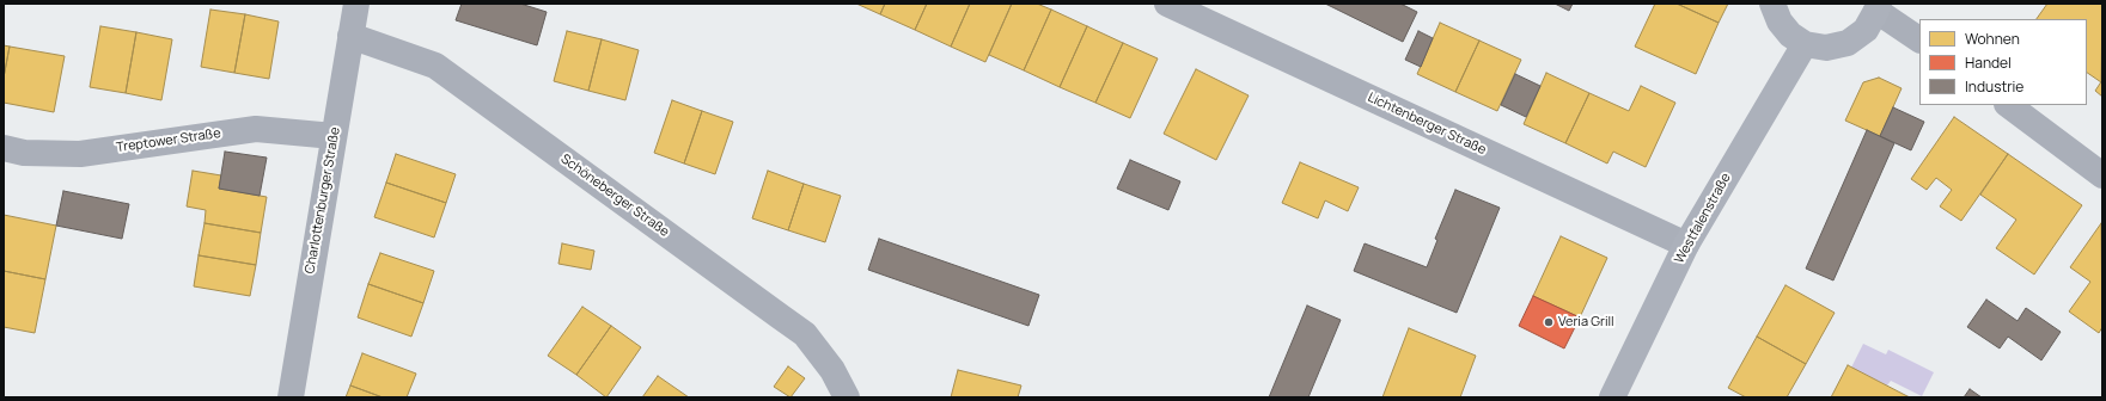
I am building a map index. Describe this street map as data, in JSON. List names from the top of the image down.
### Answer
{
  "streets": {
    "main road": ["Westfalenstraße"],
    "street": [
      "Lichtenberger Straße",
      "Treptower Straße",
      "Schöneberger Straße",
      "Charlottenburger Straße"
    ]
  },
  "crossings": [
    ["Lichtenberger Straße", "Westfalenstraße"],
    ["Treptower Straße", "Charlottenburger Straße"],
    ["Schöneberger Straße", "Charlottenburger Straße"]
  ],
  "places": ["Veria Grill"],
  "legend": ["Wohnen", "Handel", "Industrie"]
}
